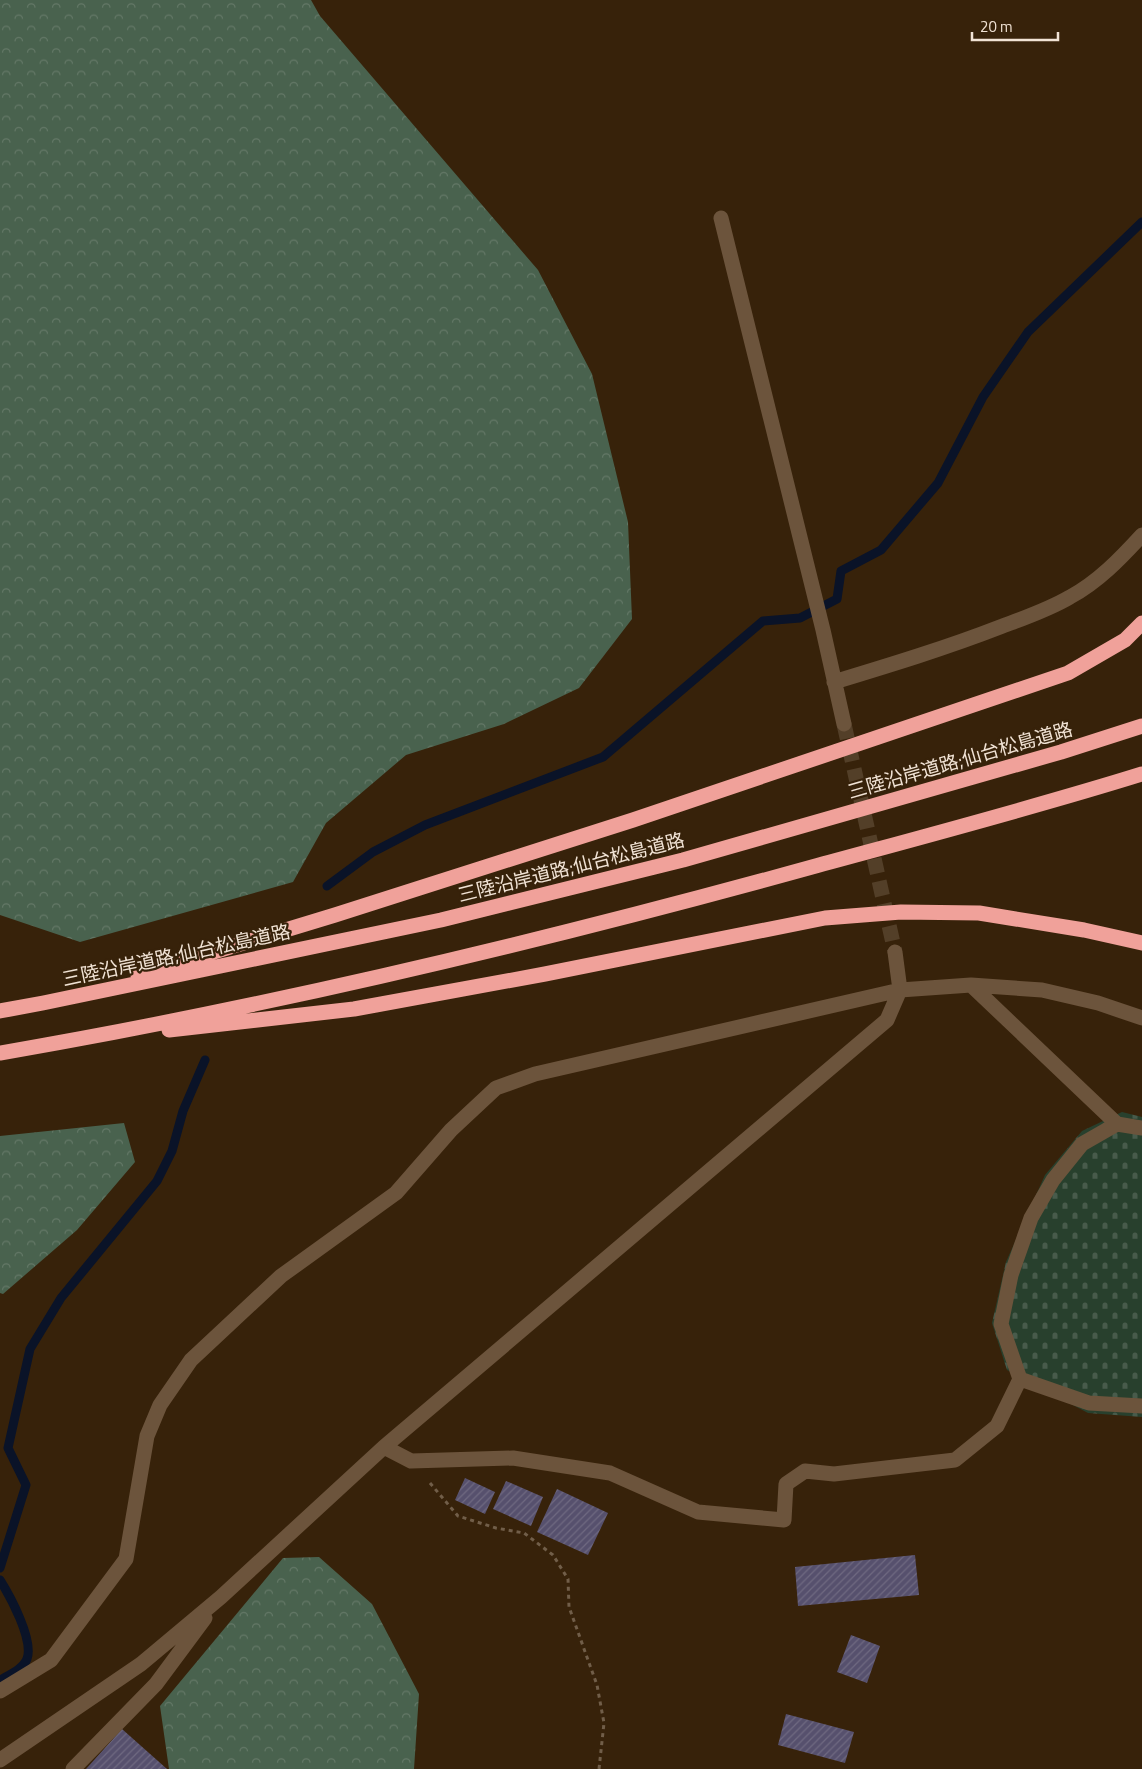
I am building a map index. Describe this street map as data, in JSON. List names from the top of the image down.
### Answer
{
  "streets": {
    "highway": ["三陸沿岸道路;仙台松島道路"]
  },
  "scale_bar": "20 m"
}
